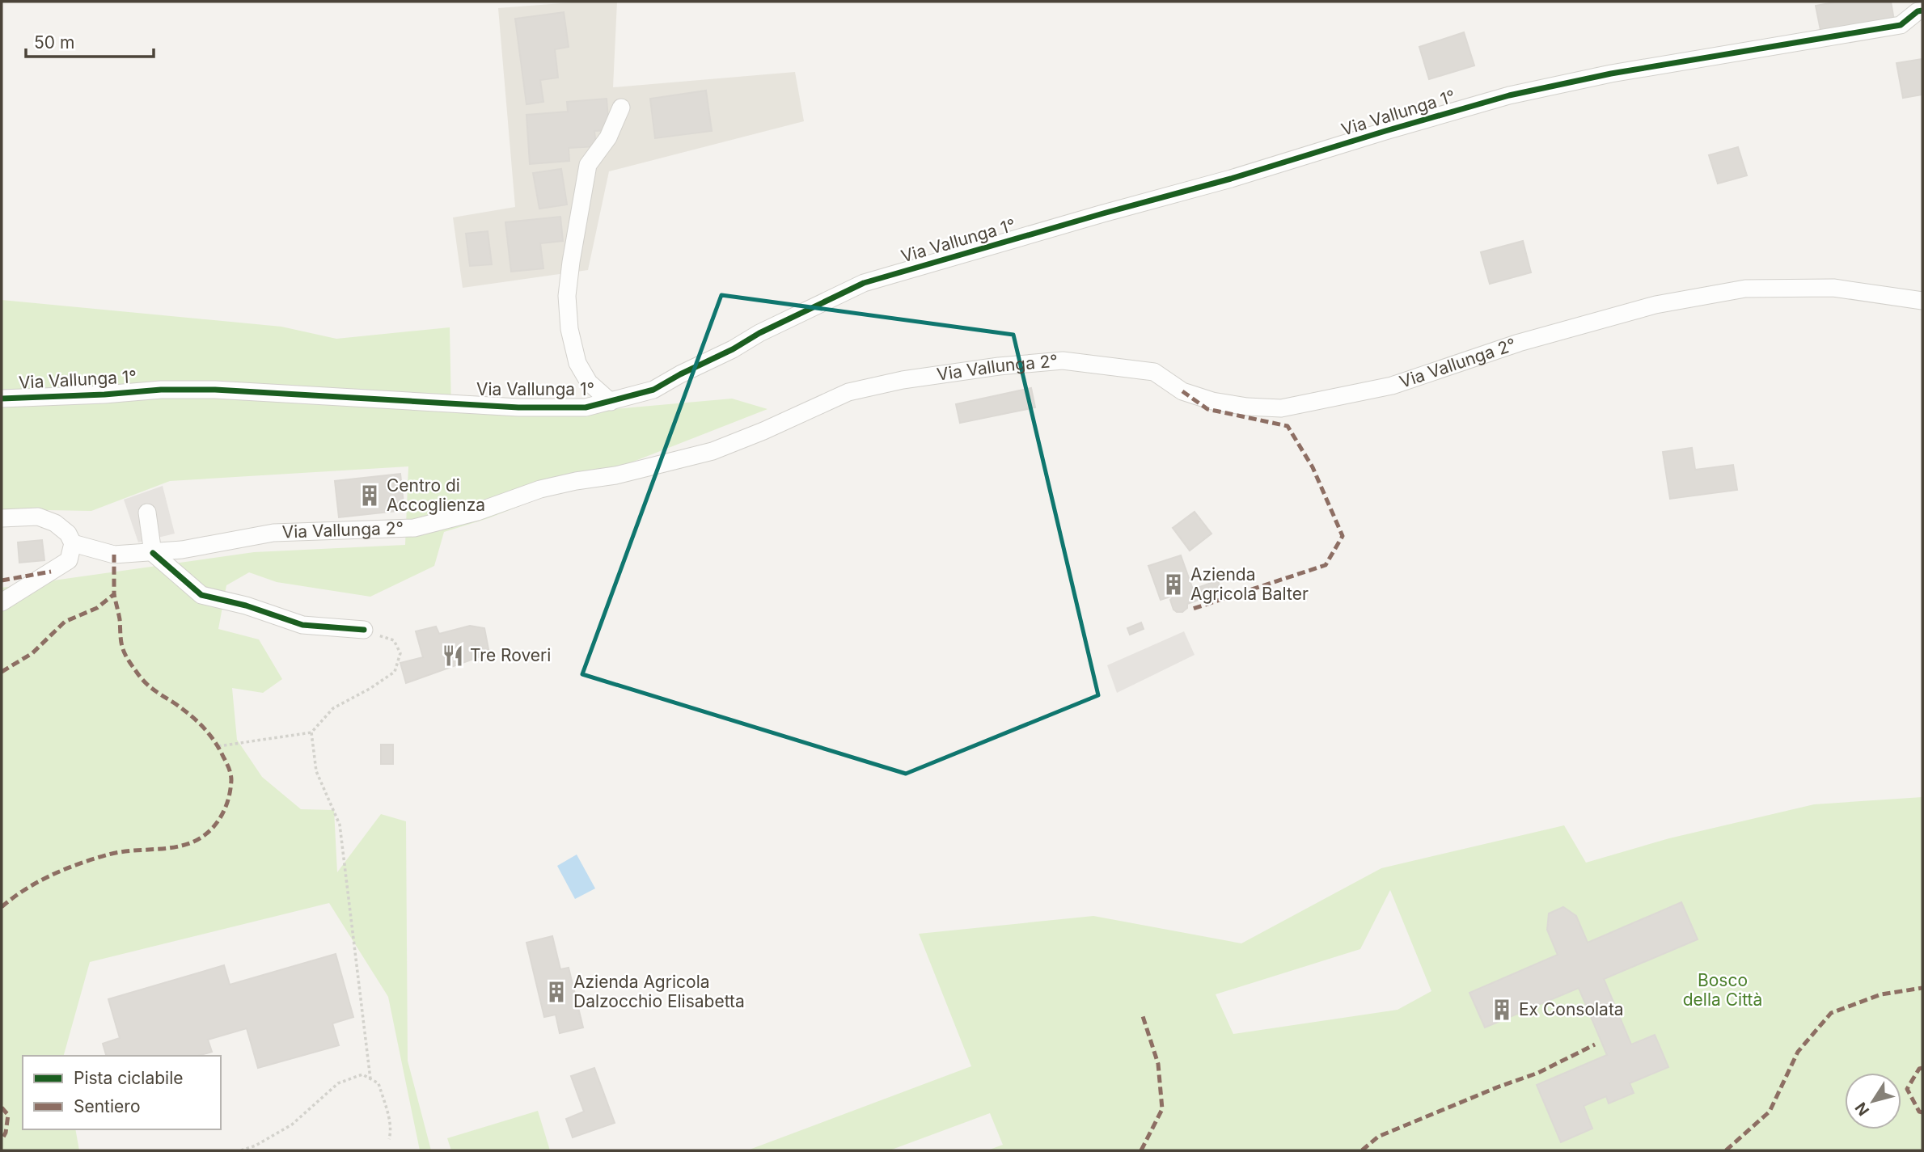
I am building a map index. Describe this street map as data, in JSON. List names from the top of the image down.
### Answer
{
  "streets": {
    "street": ["Via Vallunga 1°", "Via Vallunga 2°"]
  },
  "parks": ["Bosco della Città"],
  "places": {
    "building": [
      "Centro di Accoglienza",
      "Azienda Agricola Balter",
      "Azienda Agricola Dalzocchio Elisabetta",
      "Ex Consolata"
    ],
    "restaurant": ["Tre Roveri"]
  },
  "legend": ["Pista ciclabile", "Sentiero"],
  "scale_bar": "50 m",
  "north": "bottom left"
}
